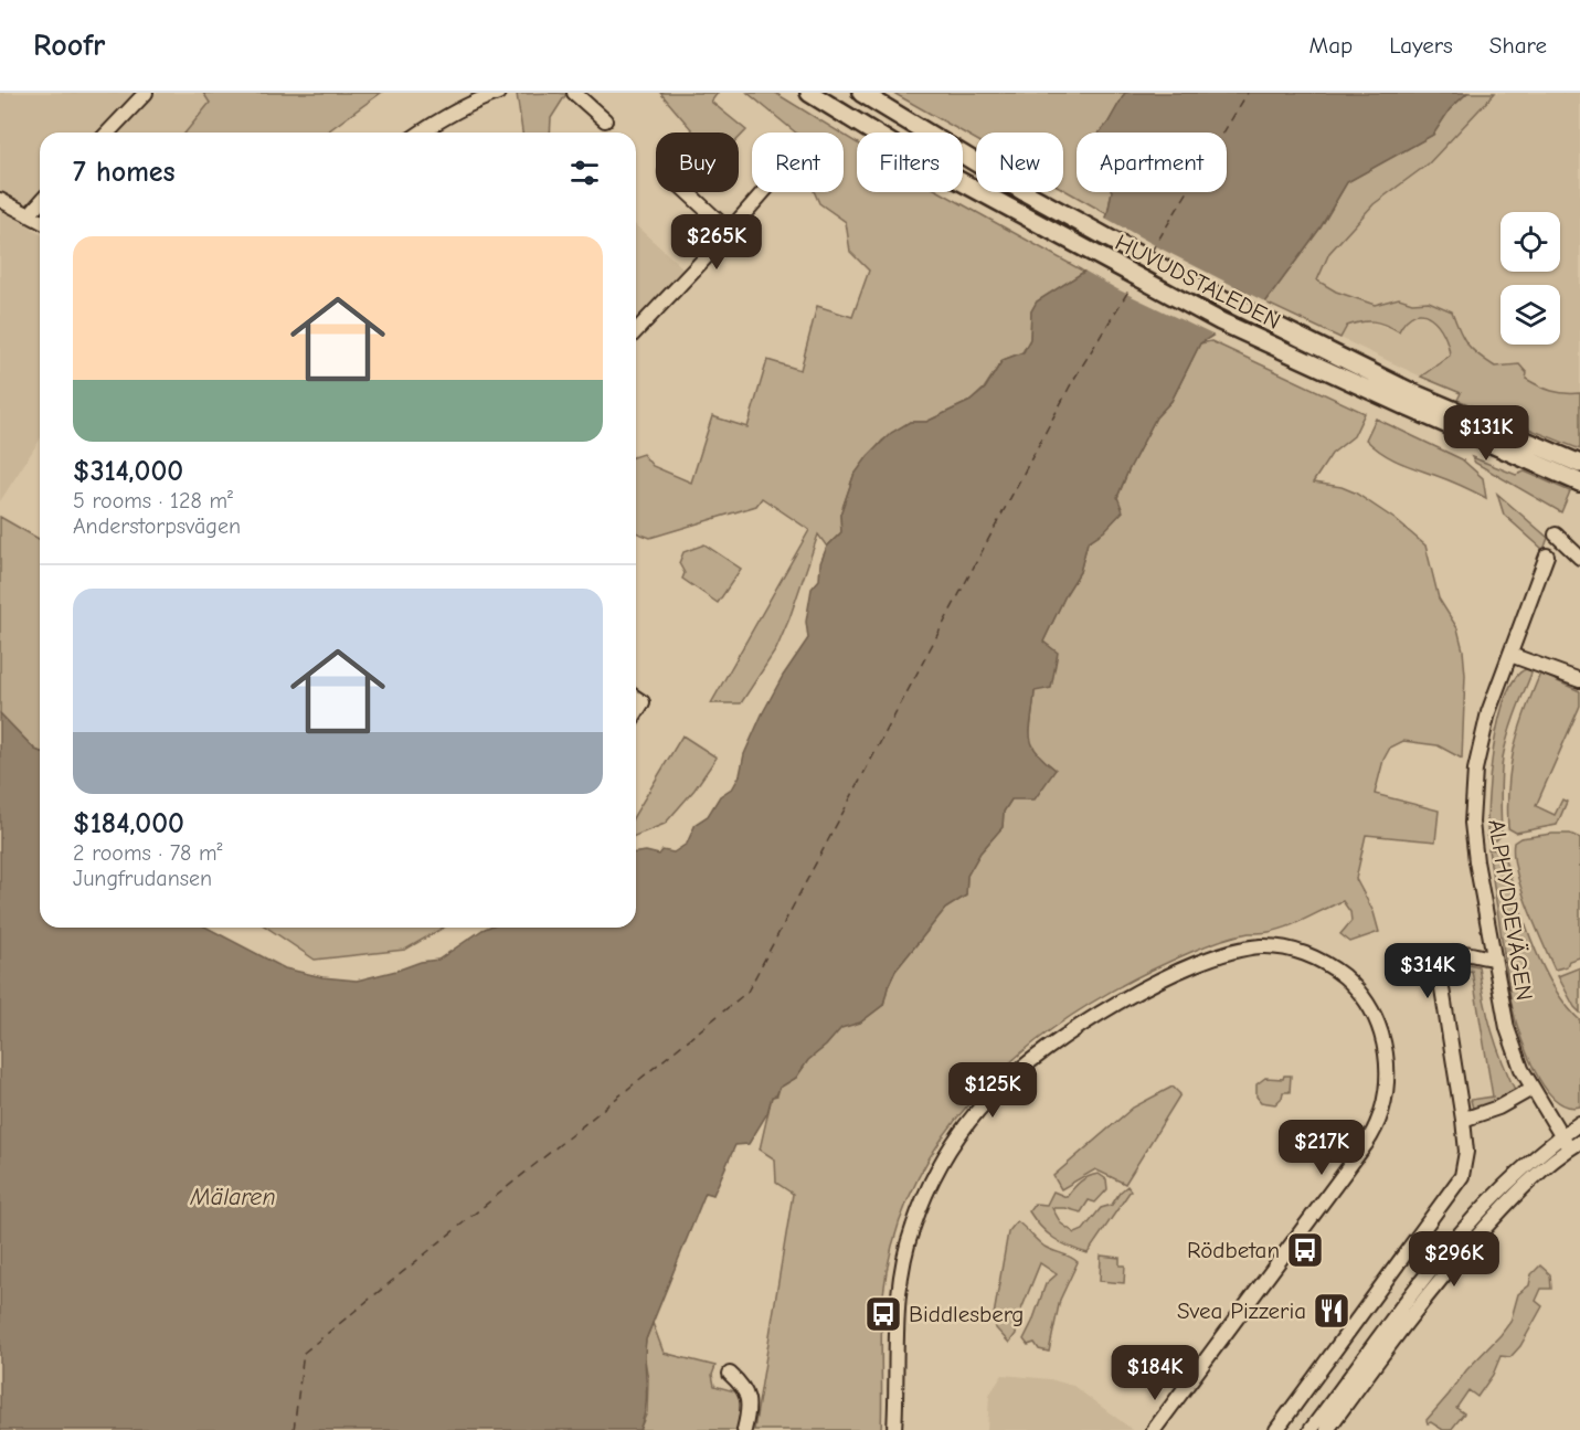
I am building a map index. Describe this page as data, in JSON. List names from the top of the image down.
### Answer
{
  "streets": {
    "main road": ["HUVUDSTALEDEN"],
    "street": ["ALPHYDDEVÄGEN"]
  },
  "water": ["Mälaren"],
  "places": {
    "bus stop": ["Rödbetan", "Biddlesberg"],
    "restaurant": ["Svea Pizzeria"]
  },
  "page": {
    "header": "Roofr",
    "nav": ["Map", "Layers", "Share"],
    "chip": [
      "Buy",
      "Rent",
      "Filters",
      "New",
      "Apartment"
    ],
    "heading": "7 homes",
    "list": [
      {
        "name": "$314,000",
        "note": "5 rooms · 128 m² · Anderstorpsvägen"
      },
      {
        "name": "$184,000",
        "note": "2 rooms · 78 m² · Jungfrudansen"
      }
    ],
    "price": [
      "$265K",
      "$131K",
      "$314K",
      "$125K",
      "$217K",
      "$296K",
      "$184K"
    ]
  }
}
